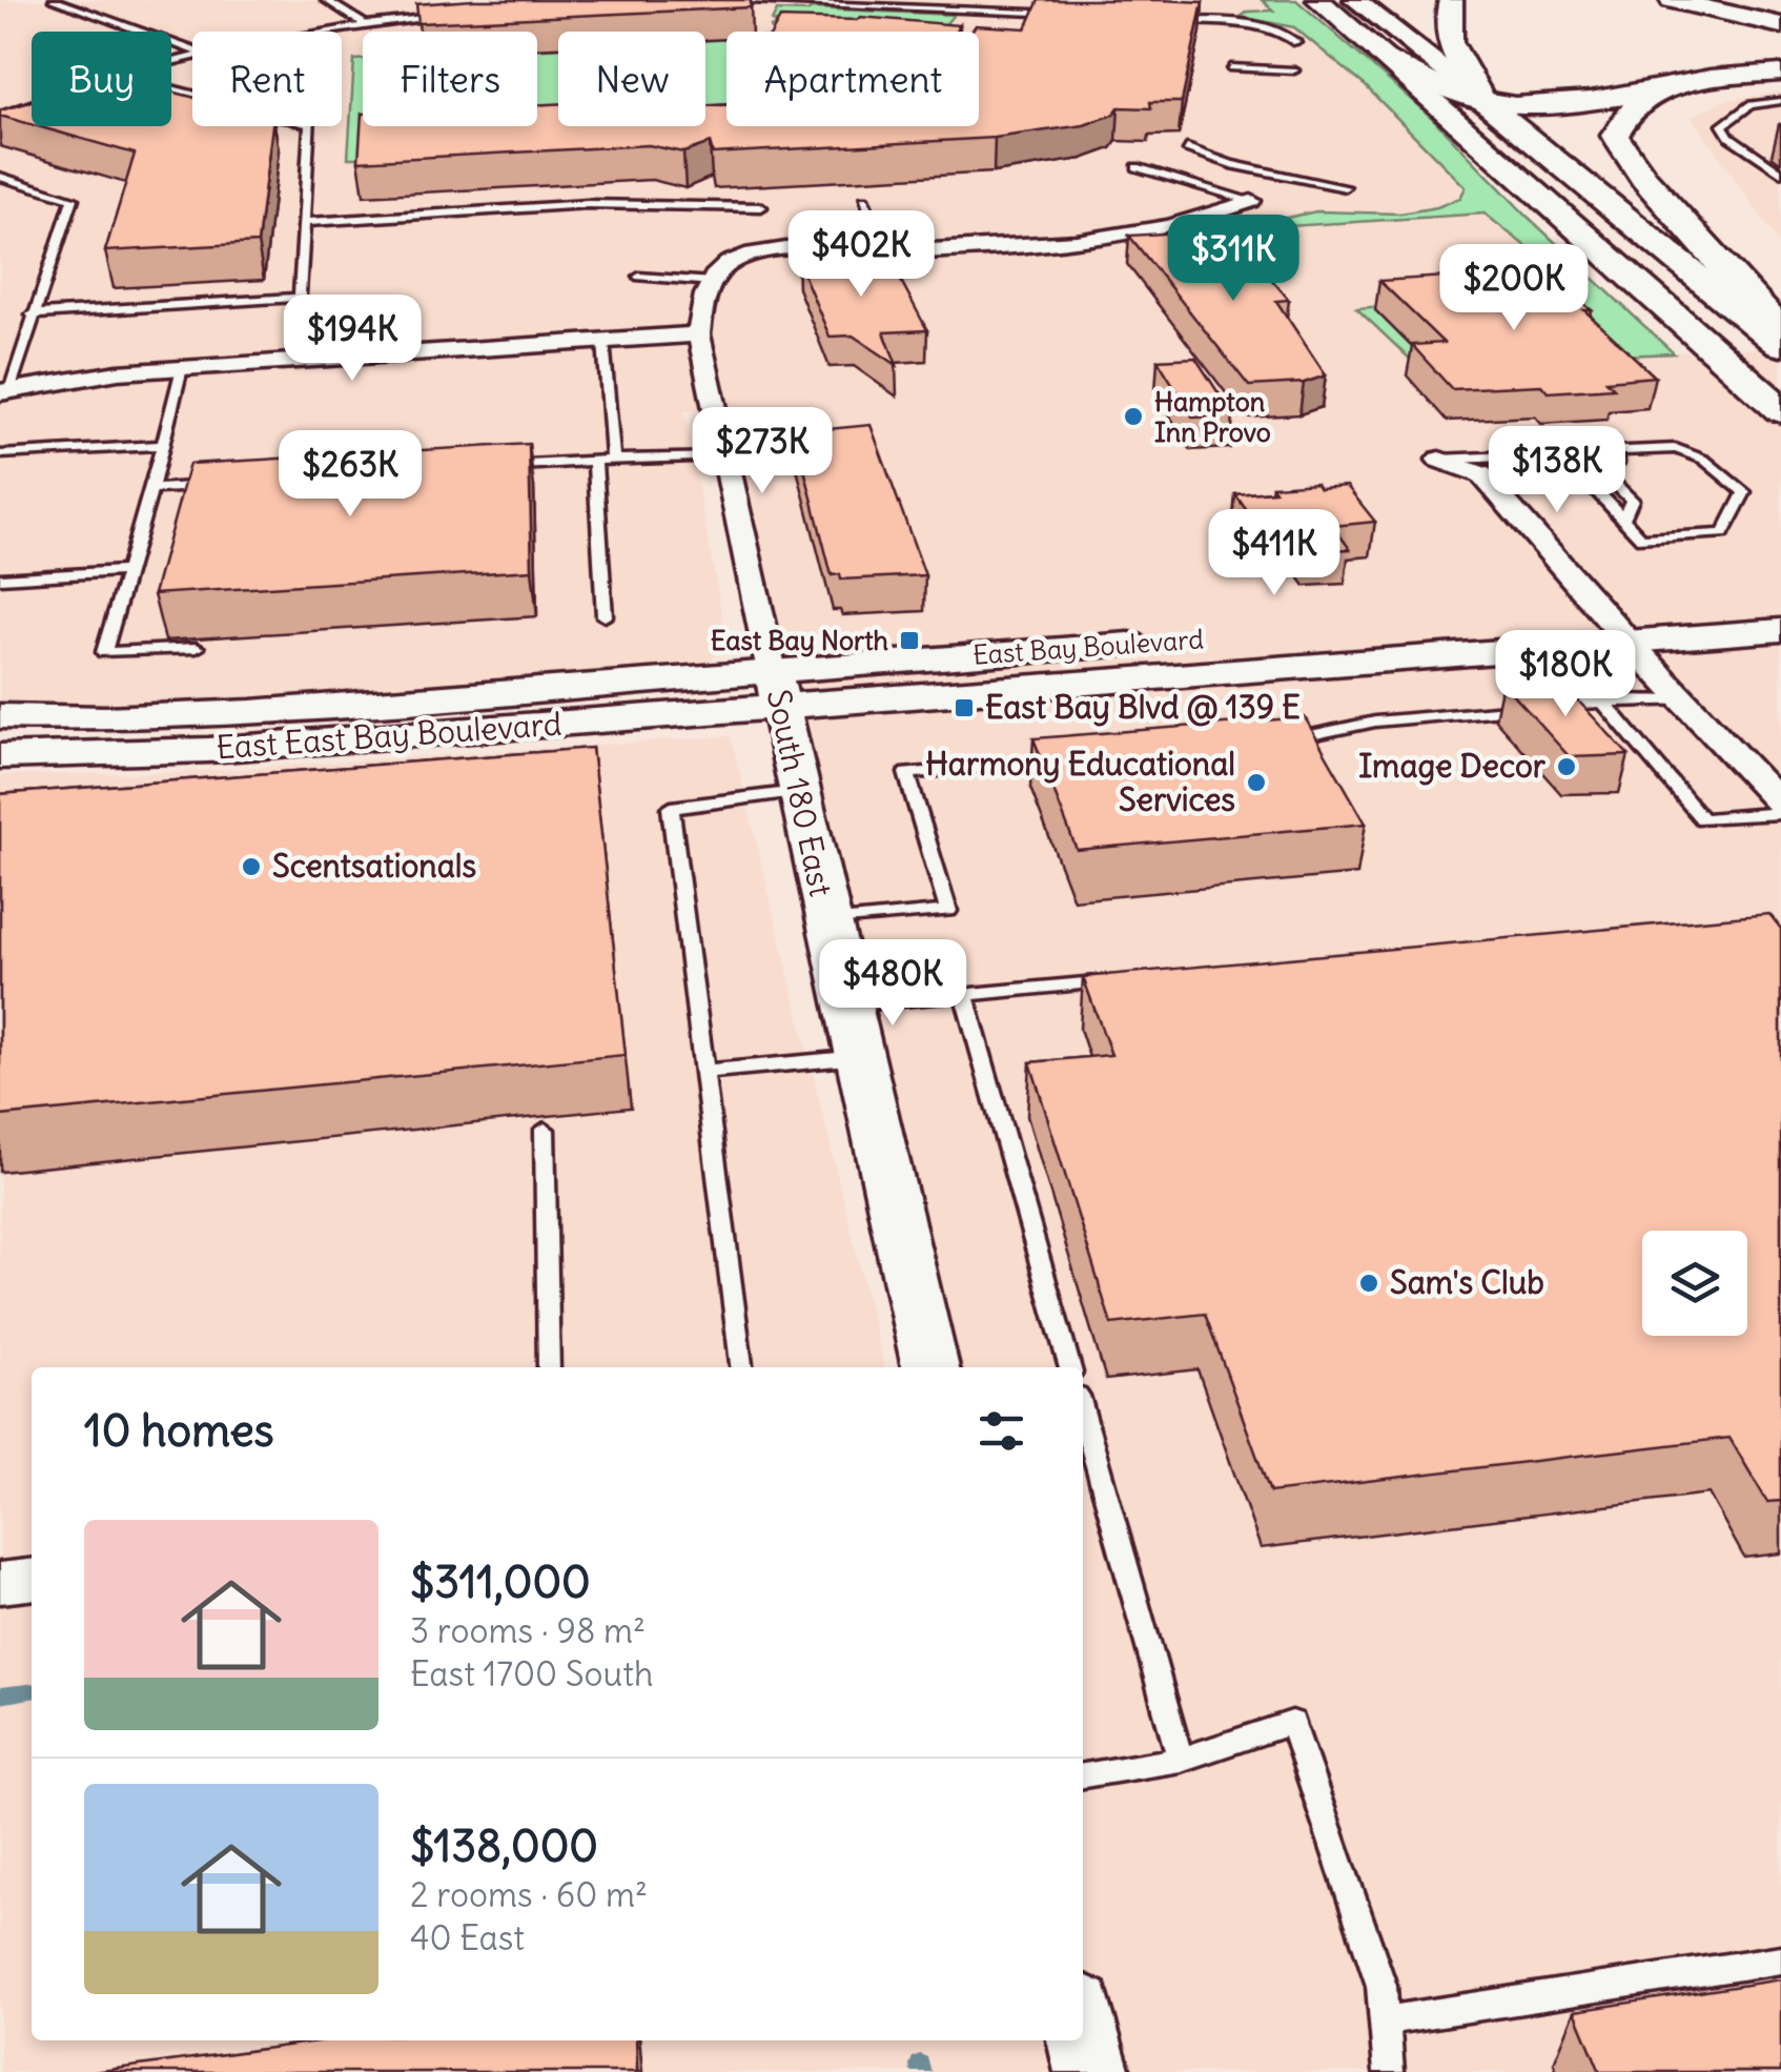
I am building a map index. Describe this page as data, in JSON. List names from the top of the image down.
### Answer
{
  "streets": {
    "street": ["East Bay Boulevard", "East East Bay Boulevard", "South 180 East"]
  },
  "crossings": [
    ["East Bay Boulevard", "East East Bay Boulevard"],
    ["East Bay Boulevard", "South 180 East"],
    ["East East Bay Boulevard", "South 180 East"]
  ],
  "places": {
    "other": [
      "Hampton Inn Provo",
      "Image Decor",
      "Harmony Educational Services",
      "Scentsationals",
      "Sam's Club"
    ],
    "transit": ["East Bay North", "East Bay Blvd @ 139 E"]
  },
  "page": {
    "chip": [
      "Buy",
      "Rent",
      "Filters",
      "New",
      "Apartment"
    ],
    "price": [
      "$402K",
      "$311K",
      "$200K",
      "$194K",
      "$273K",
      "$138K",
      "$263K",
      "$411K",
      "$180K",
      "$480K"
    ],
    "heading": "10 homes",
    "list": [
      {
        "name": "$311,000",
        "note": "3 rooms · 98 m² · East 1700 South"
      },
      {
        "name": "$138,000",
        "note": "2 rooms · 60 m² · 40 East"
      }
    ]
  }
}
